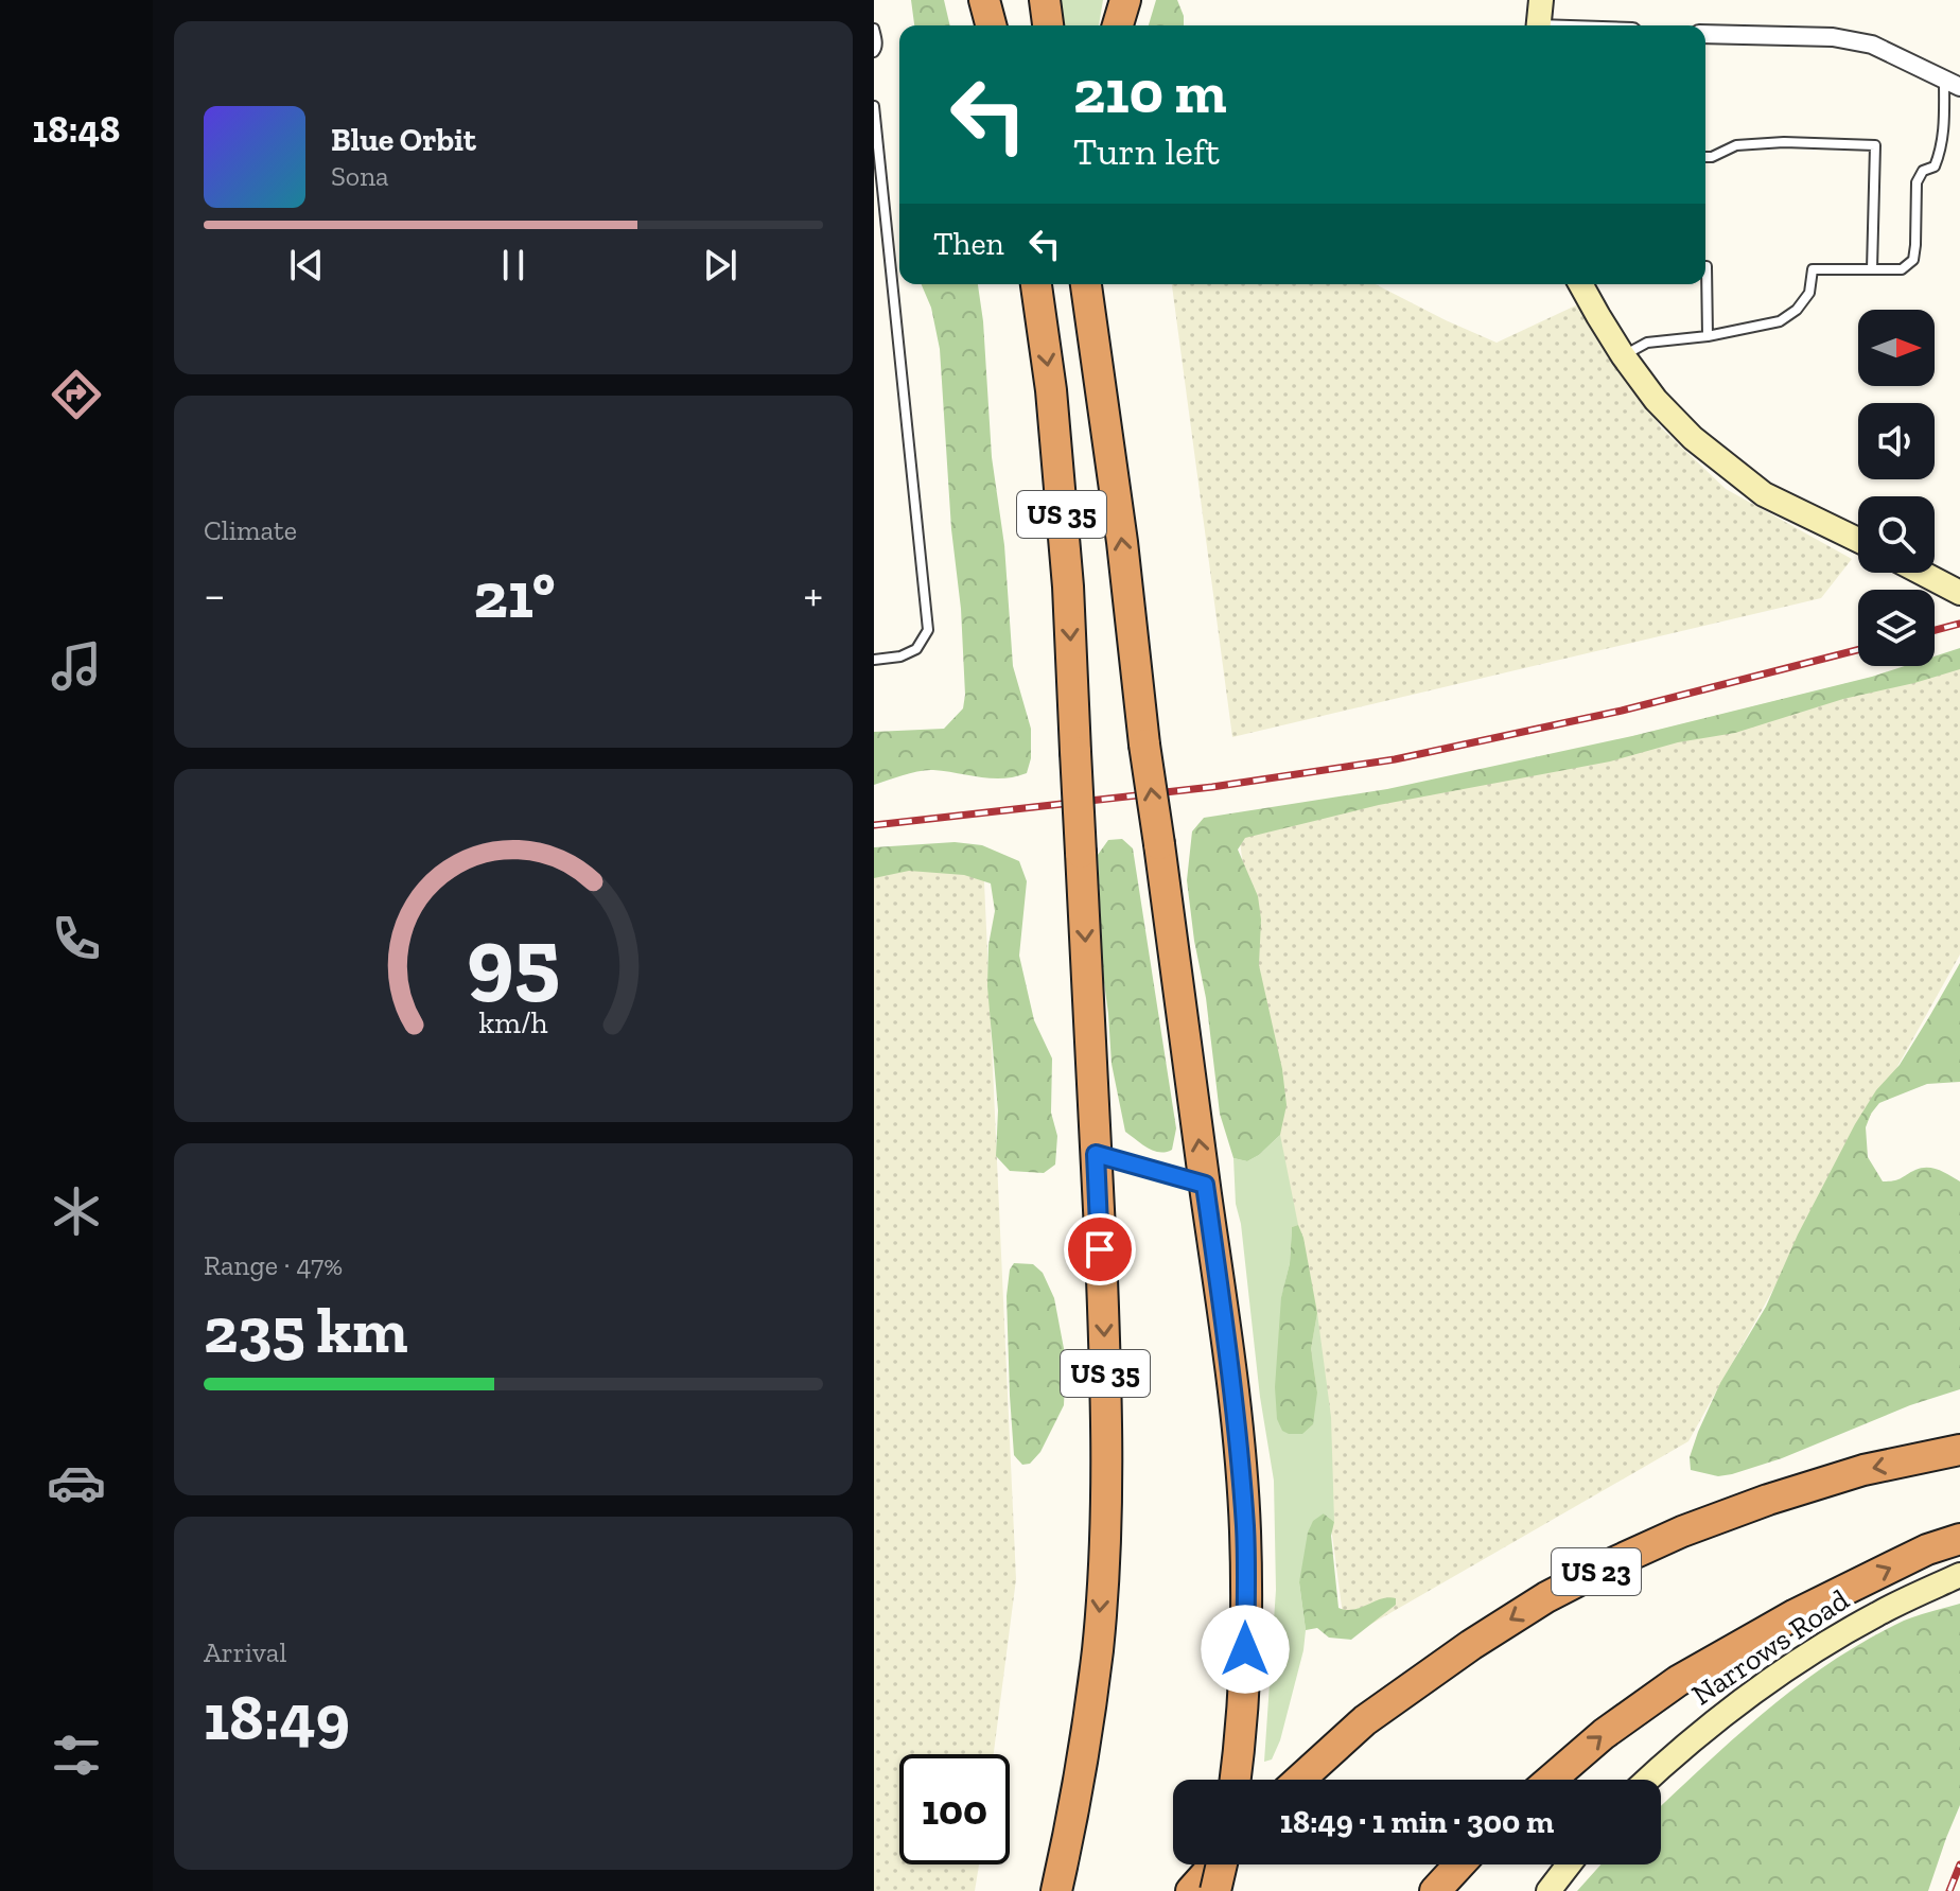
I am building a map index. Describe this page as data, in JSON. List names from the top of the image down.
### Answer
{
  "streets": {
    "highway": ["US 35", "US 23"],
    "street": ["Narrows Road"]
  },
  "north": "right",
  "page": {
    "tabs": "18:48",
    "turn": ["210 m", "Turn left"],
    "song": ["Blue Orbit", "Sona"],
    "then": "Then",
    "tile": [
      "Climate",
      ["Range · 47%", "235 km"],
      ["Arrival", "18:49"]
    ],
    "heat": ["−", "21°", "+"],
    "limit": "100",
    "trip": "18:49 · 1 min · 300 m",
    "gauge": ["95", "km/h"]
  }
}
